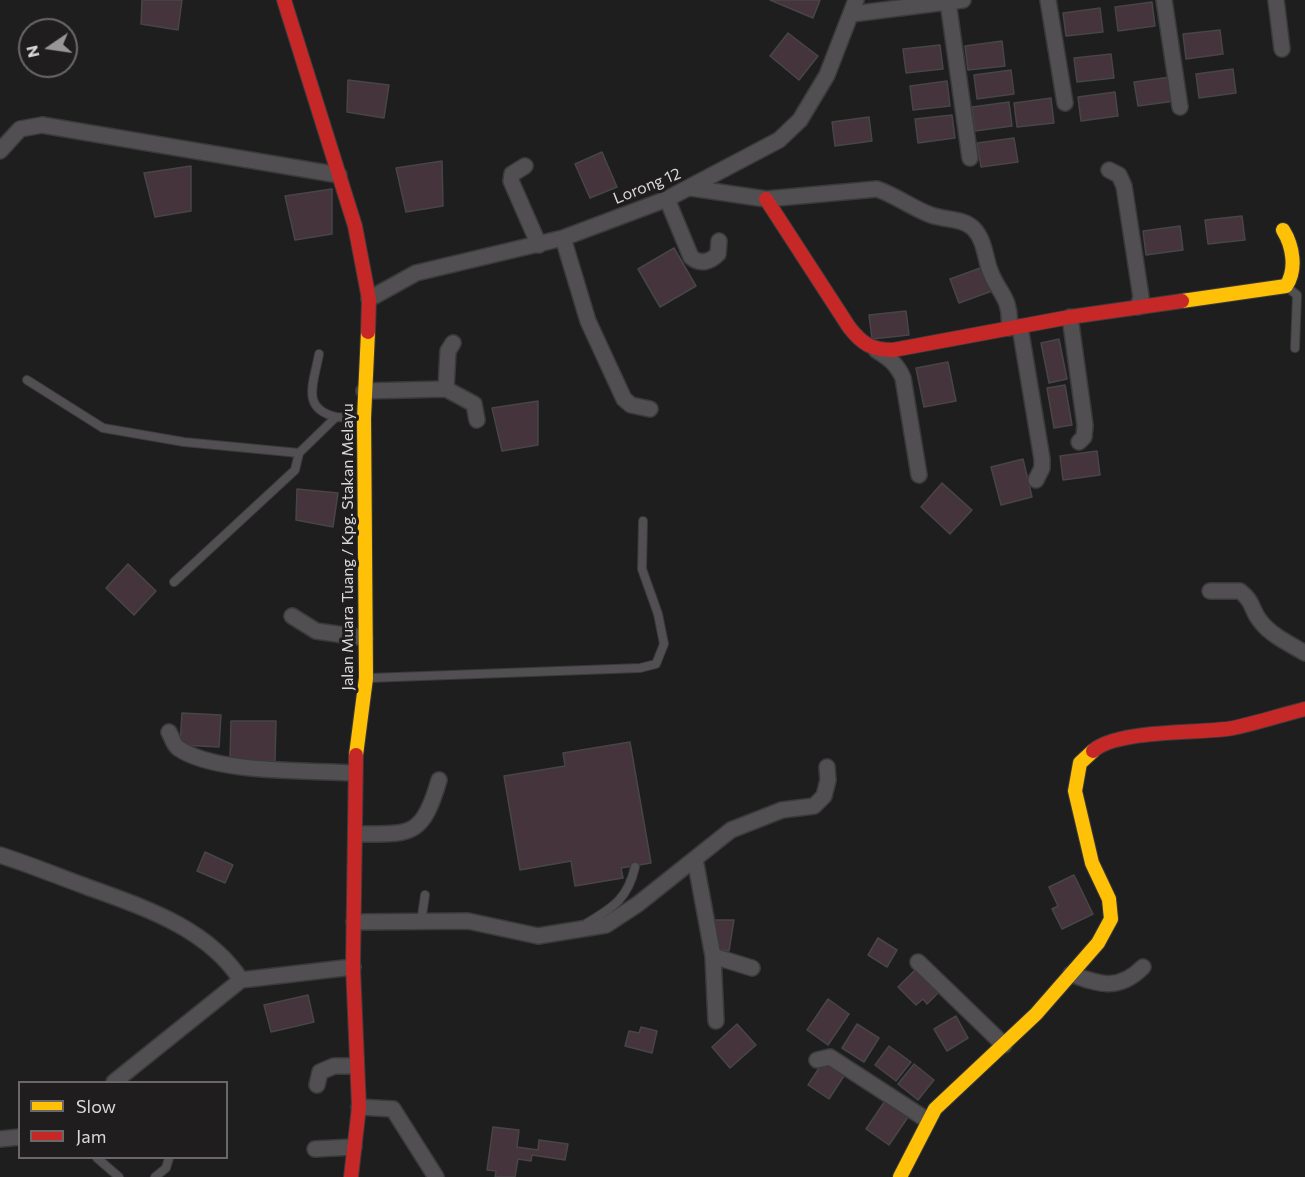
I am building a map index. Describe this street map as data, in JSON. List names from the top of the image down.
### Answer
{
  "streets": {
    "street": ["Lorong 12", "Jalan Muara Tuang / Kpg. Stakan Melayu"]
  },
  "crossings": [
    ["Lorong 12", "Jalan Muara Tuang / Kpg. Stakan Melayu"]
  ],
  "legend": ["Slow", "Jam"],
  "north": "left"
}
